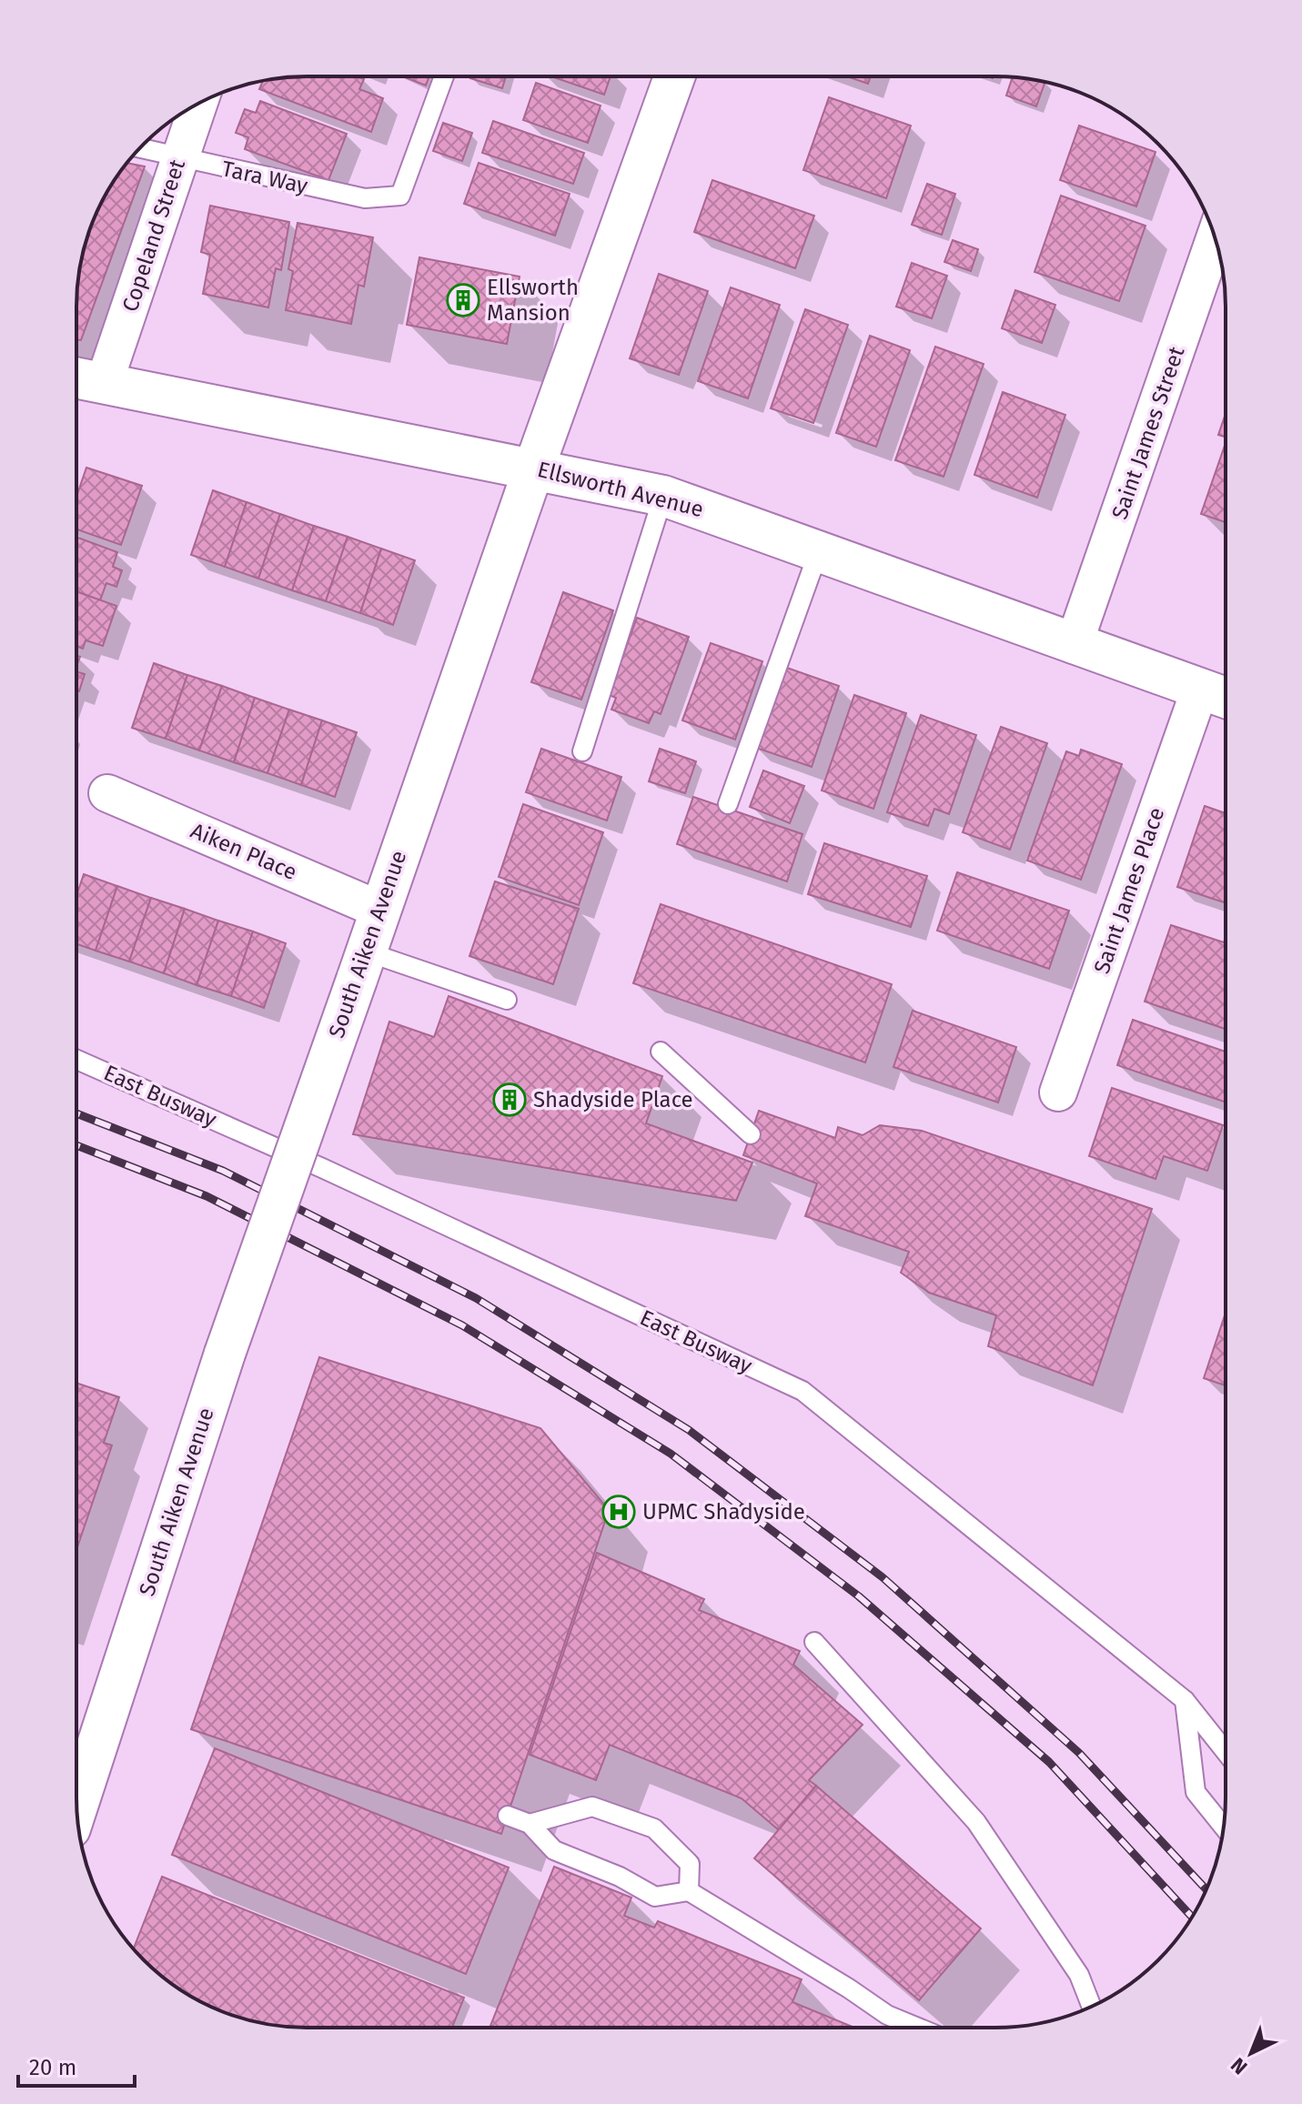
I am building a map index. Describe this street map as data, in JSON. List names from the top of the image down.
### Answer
{
  "streets": {
    "main road": ["Ellsworth Avenue", "South Aiken Avenue"],
    "street": [
      "Copeland Street",
      "Saint James Street",
      "Aiken Place",
      "Saint James Place"
    ],
    "lane": ["Tara Way", "East Busway"]
  },
  "crossings": [
    ["Tara Way", "Copeland Street"],
    ["Copeland Street", "Ellsworth Avenue"],
    ["Saint James Street", "Ellsworth Avenue"],
    ["Ellsworth Avenue", "Saint James Place"],
    ["Ellsworth Avenue", "South Aiken Avenue"],
    ["Aiken Place", "South Aiken Avenue"]
  ],
  "places": {
    "building": ["Ellsworth Mansion", "Shadyside Place"],
    "hospital": ["UPMC Shadyside"]
  },
  "scale_bar": "20 m",
  "north": "bottom left"
}
